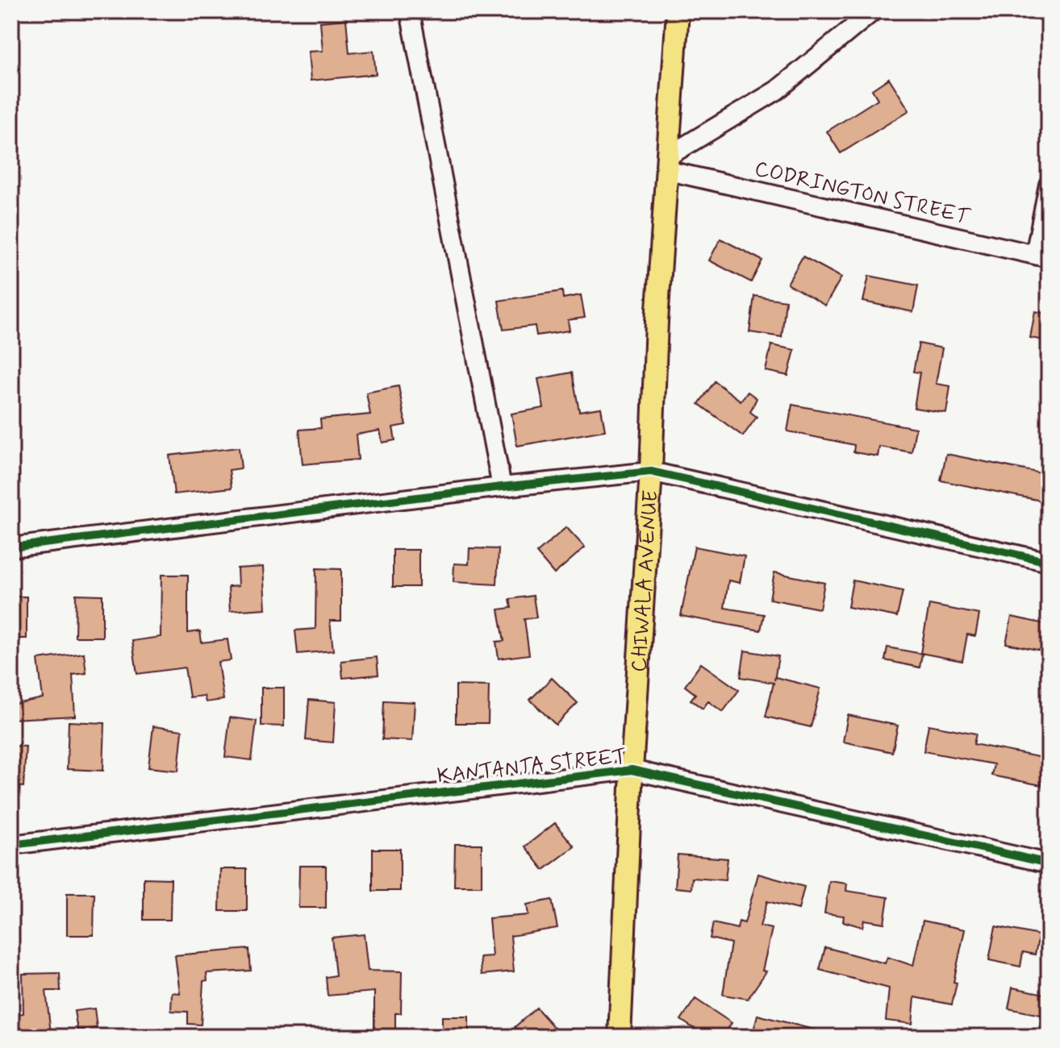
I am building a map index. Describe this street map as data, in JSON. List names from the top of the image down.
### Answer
{
  "streets": {
    "main road": ["CHIWALA AVENUE"],
    "street": ["CODRINGTON STREET", "KANTANTA STREET"]
  },
  "crossings": [
    ["CODRINGTON STREET", "CHIWALA AVENUE"],
    ["CHIWALA AVENUE", "KANTANTA STREET"]
  ]
}
